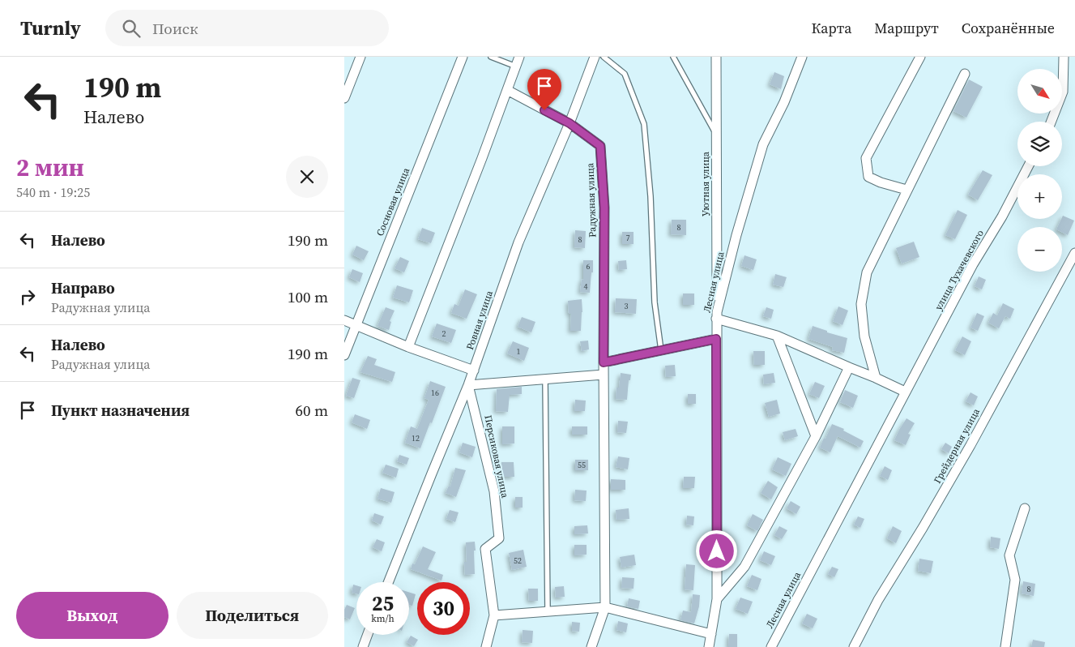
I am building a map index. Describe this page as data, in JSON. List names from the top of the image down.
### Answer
{
  "streets": {
    "street": [
      "Уютная улица",
      "Радужная улица",
      "Сосновая улица",
      "улица Тухачевского",
      "Лесная улица",
      "Ровная улица",
      "Грейдерная улица",
      "Персиковая улица"
    ]
  },
  "crossings": [
    ["Уютная улица", "Лесная улица"],
    ["Радужная улица", "Ровная улица"],
    ["улица Тухачевского", "Лесная улица"],
    ["Ровная улица", "Персиковая улица"]
  ],
  "house_numbers": [
    "8",
    "7",
    "8",
    "6",
    "4",
    "3",
    "2",
    "1",
    "16",
    "12",
    "55",
    "52",
    "8"
  ],
  "north": "bottom right",
  "page": {
    "header": "Turnly",
    "search": "Поиск",
    "nav": ["Карта", "Маршрут", "Сохранённые"],
    "turn": ["190 m", "Налево"],
    "map_buttons": ["+", "−"],
    "heading": ["2 мин", "540 m · 19:25"],
    "list": [
      {
        "name": "Налево",
        "value": "190 m"
      },
      {
        "name": "Направо",
        "note": "Радужная улица",
        "value": "100 m"
      },
      {
        "name": "Налево",
        "note": "Радужная улица",
        "value": "190 m"
      },
      {
        "name": "Пункт назначения",
        "value": "60 m"
      }
    ],
    "speed": "25 km/h",
    "limit": "30",
    "buttons": ["Выход", "Поделиться"]
  }
}
